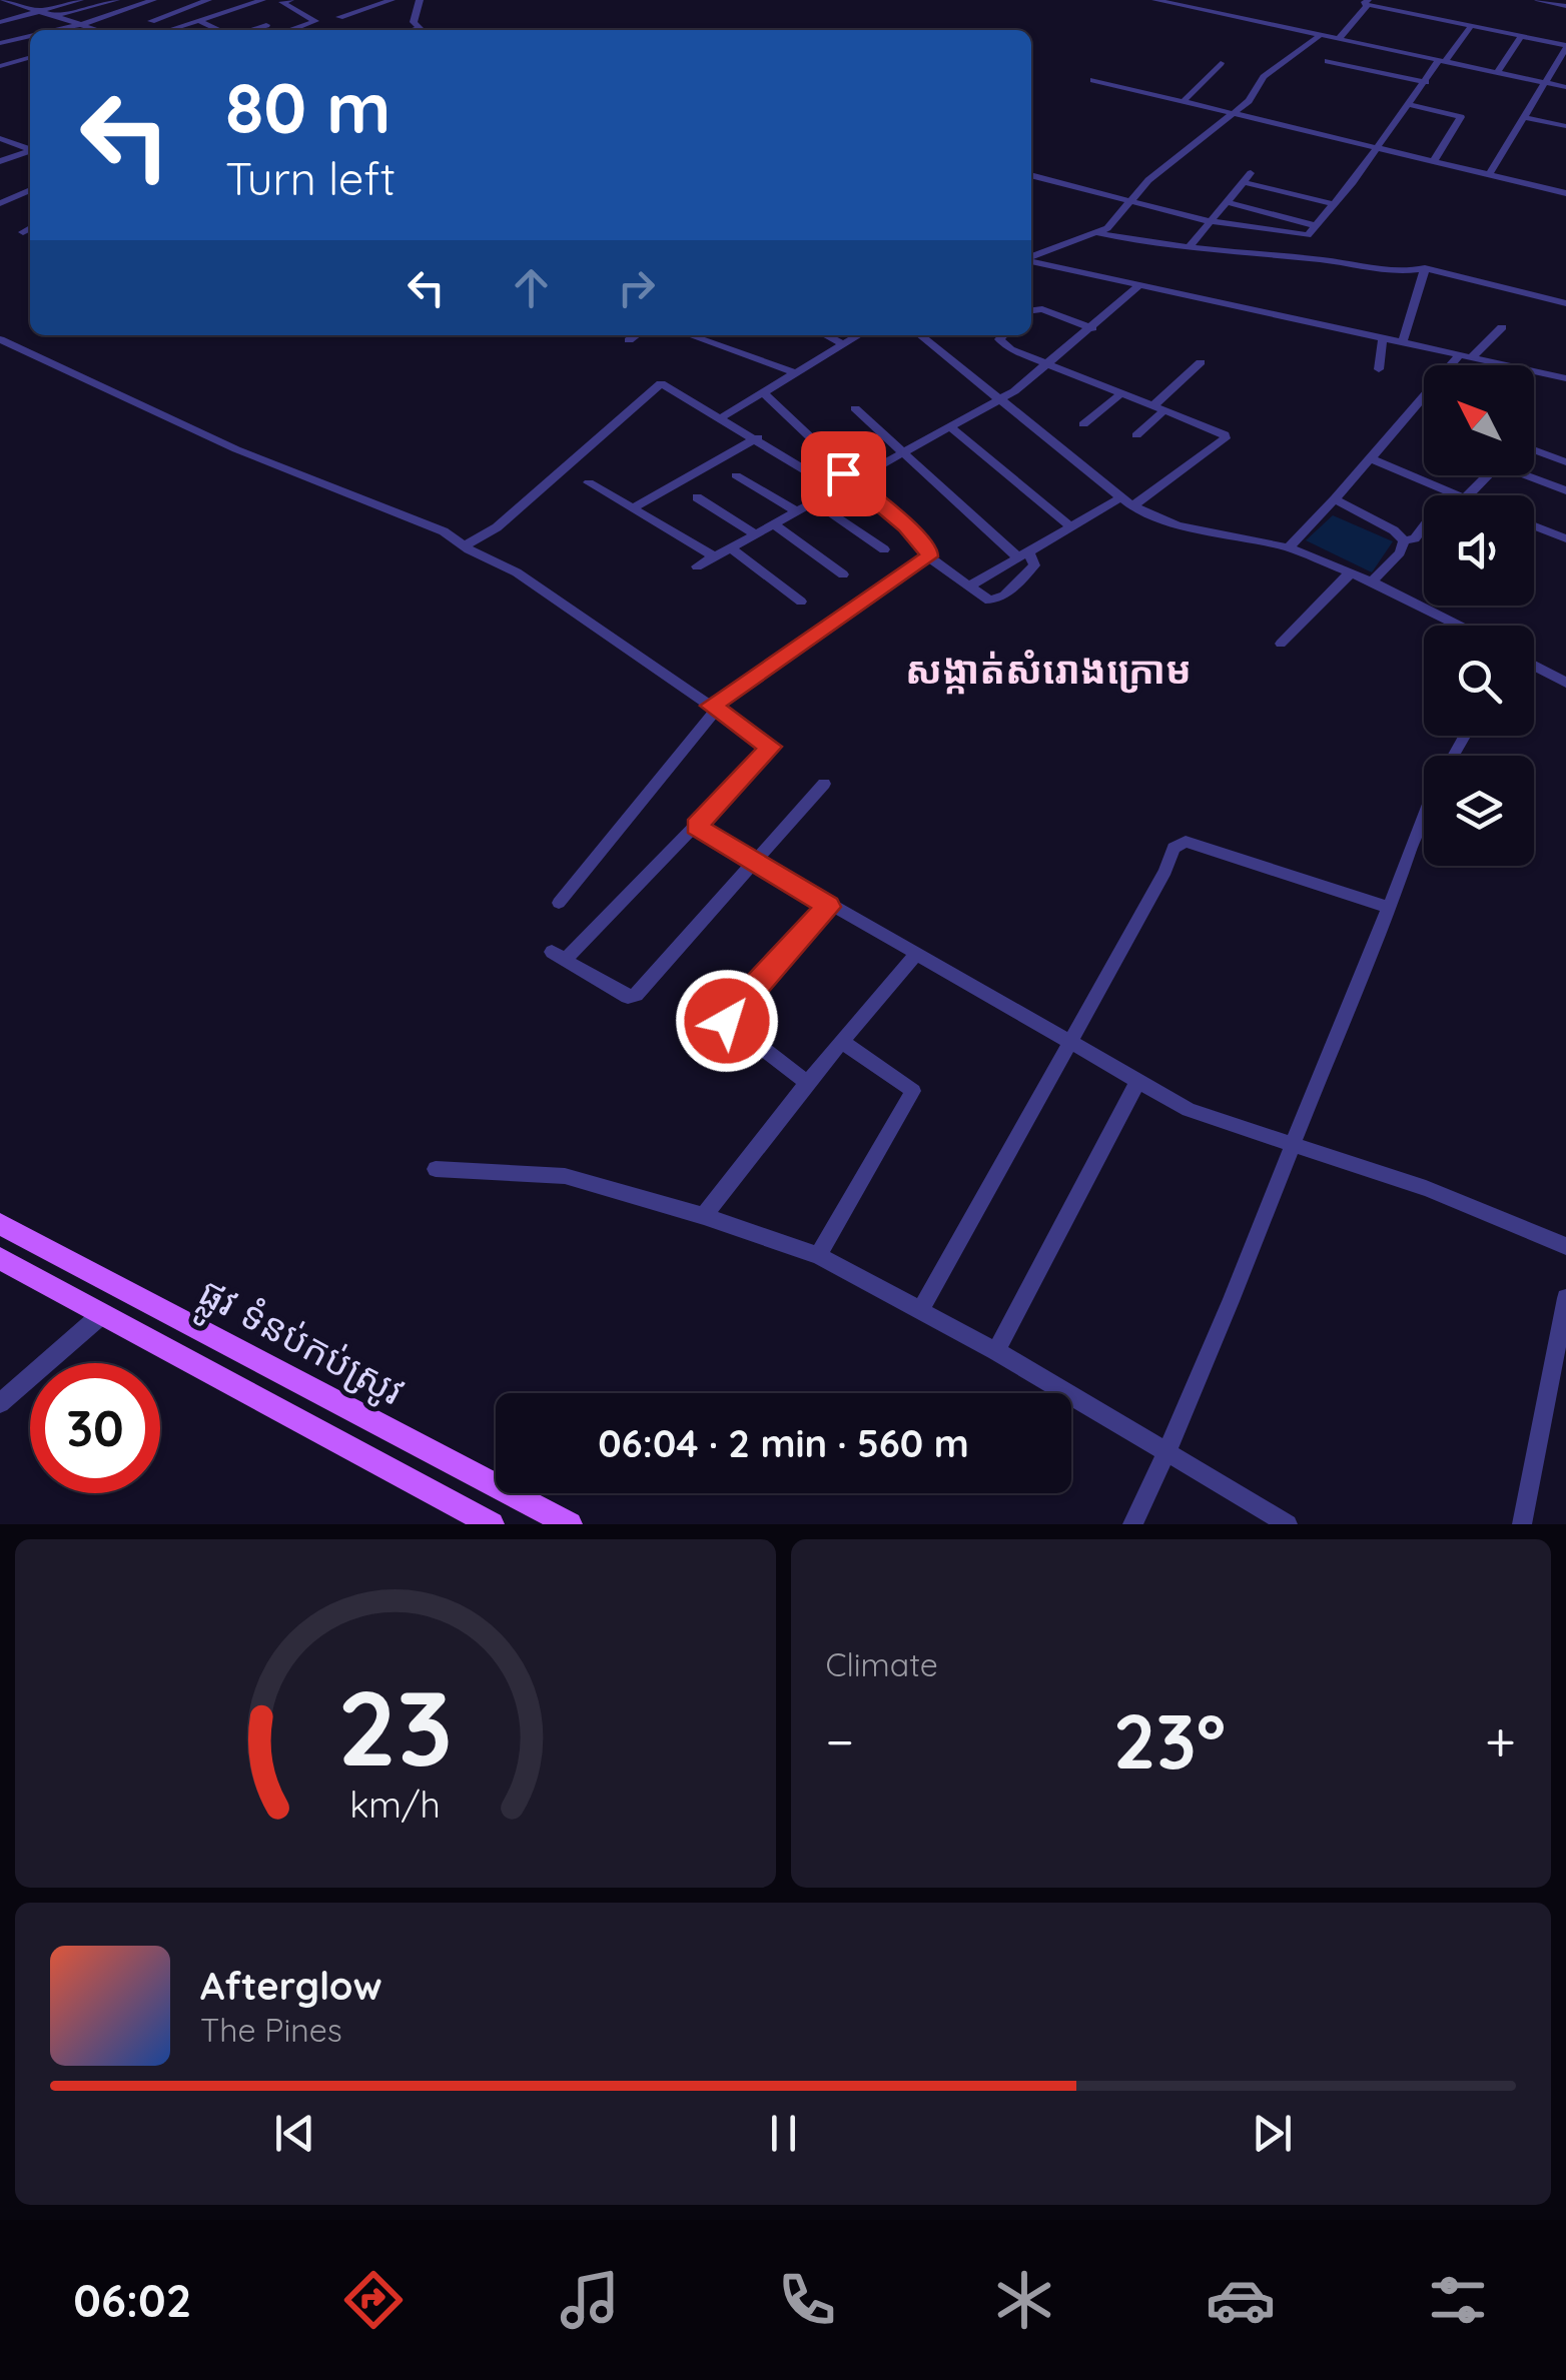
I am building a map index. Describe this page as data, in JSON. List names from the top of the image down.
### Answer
{
  "streets": {
    "main road": ["ផ្លូវ ទំនប់កប់ស្រូវ"]
  },
  "districts": ["សង្កាត់សំរោងក្រោម"],
  "north": "top left",
  "page": {
    "turn": ["80 m", "Turn left"],
    "limit": "30",
    "trip": "06:04 · 2 min · 560 m",
    "tile": "Climate",
    "heat": ["−", "23°", "+"],
    "song": ["Afterglow", "The Pines"],
    "tabs": "06:02",
    "gauge": ["23", "km/h"]
  }
}
